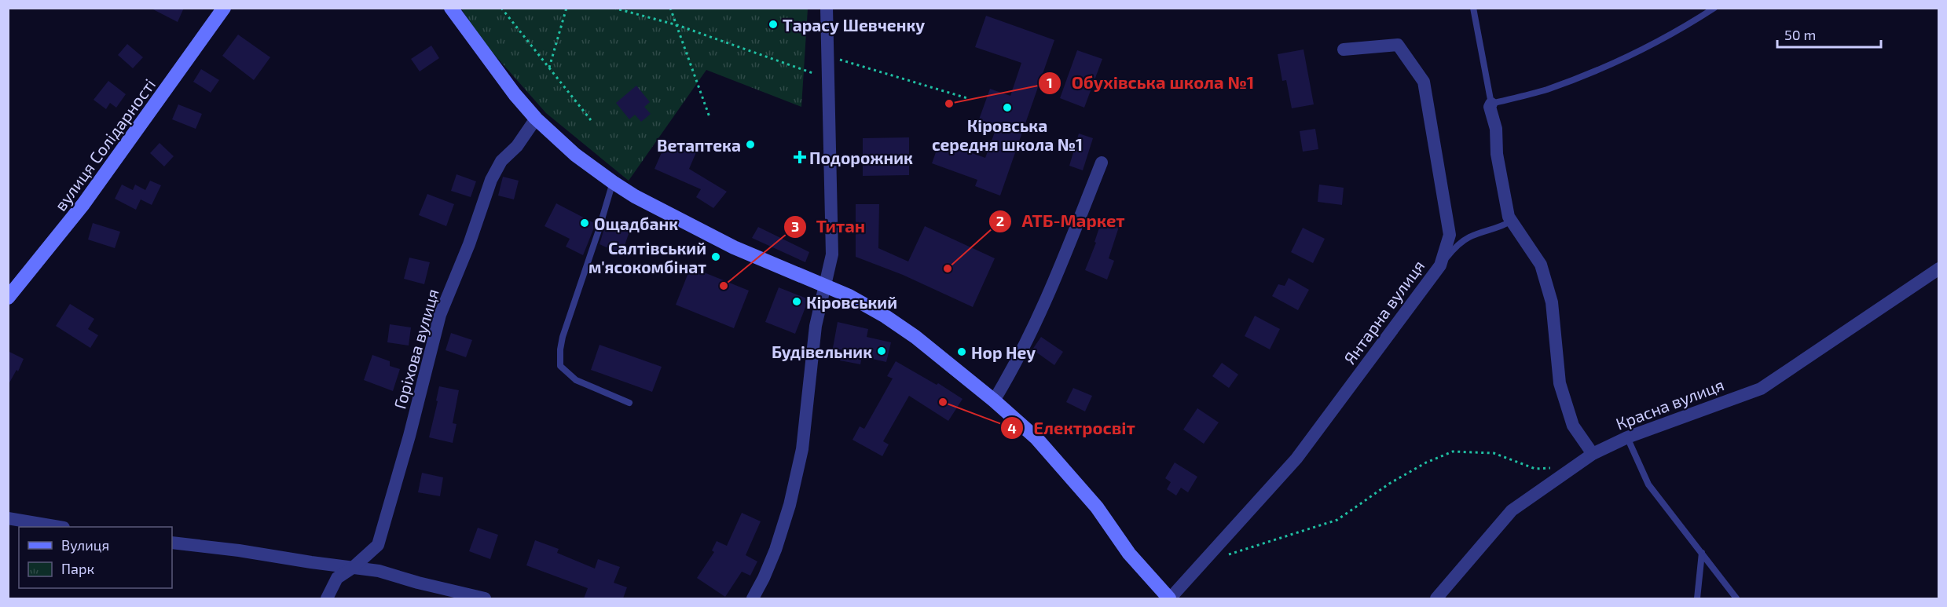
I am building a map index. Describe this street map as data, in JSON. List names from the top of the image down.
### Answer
{
  "streets": {
    "street": [
      "вулиця Солідарності",
      "Янтарна вулиця",
      "Горіхова вулиця",
      "Красна вулиця"
    ]
  },
  "places": {
    "other": [
      "Тарасу Шевченку",
      "Обухівська школа №1",
      "Кіровська середня школа №1",
      "Ветаптека",
      "Ощадбанк",
      "Салтівський м'ясокомбінат",
      "АТБ-Маркет",
      "Титан",
      "Кіровський",
      "Будівельник",
      "Hop Hey",
      "Електросвіт"
    ],
    "health": ["Подорожник"]
  },
  "legend": ["Вулиця", "Парк"],
  "scale_bar": "50 m"
}
